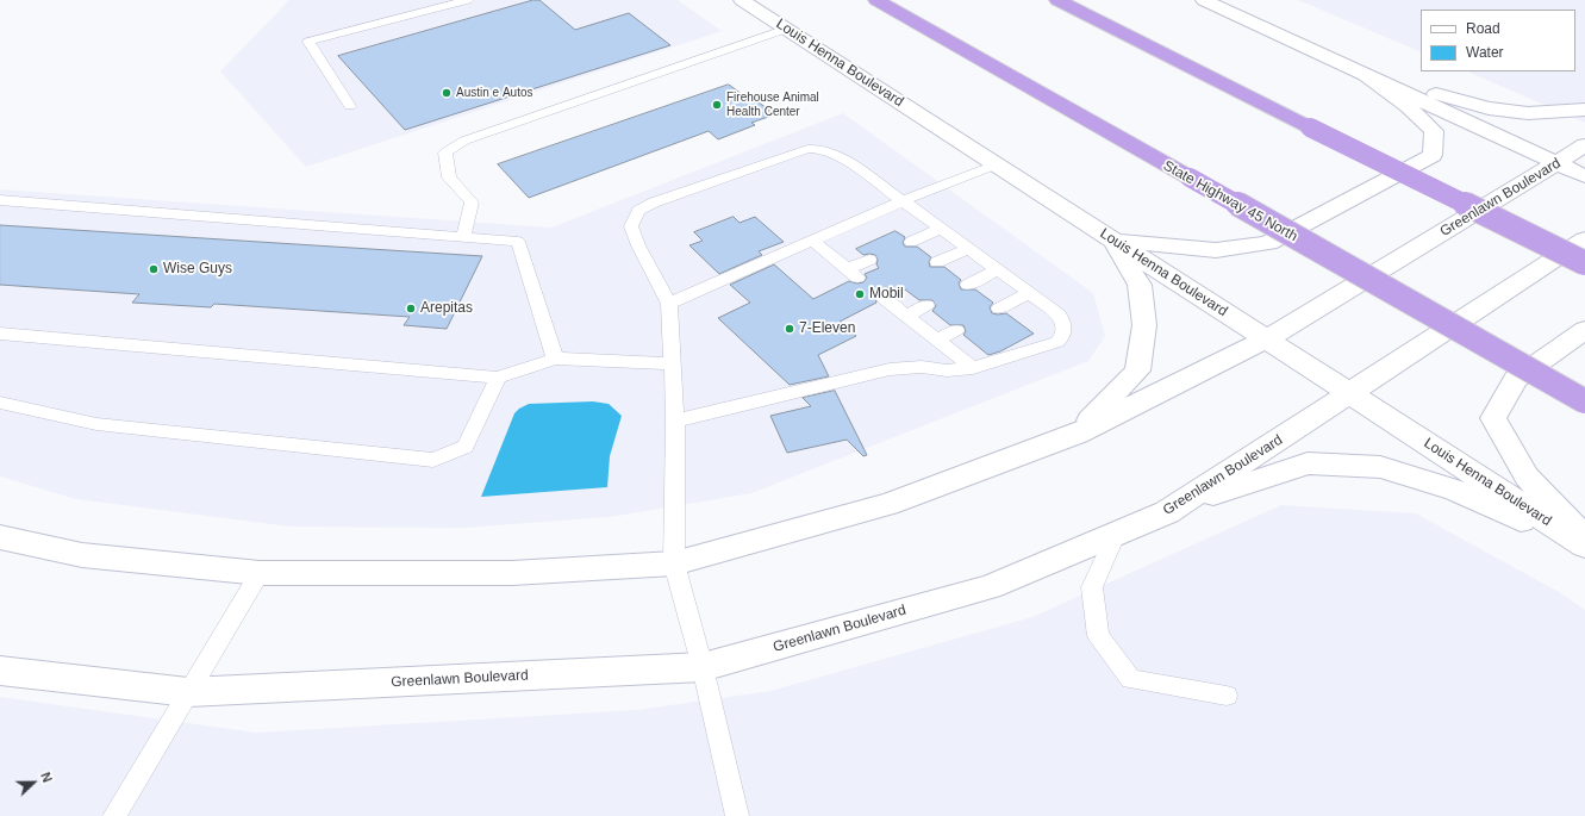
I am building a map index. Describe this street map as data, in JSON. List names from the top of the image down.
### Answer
{
  "streets": {
    "highway": ["State Highway 45 North"],
    "main road": ["Louis Henna Boulevard", "Greenlawn Boulevard"]
  },
  "crossings": [
    ["Louis Henna Boulevard", "Greenlawn Boulevard"]
  ],
  "places": [
    "Austin e Autos",
    "Firehouse Animal Health Center",
    "Wise Guys",
    "Mobil",
    "Arepitas",
    "7-Eleven"
  ],
  "legend": ["Road", "Water"],
  "north": "right"
}
